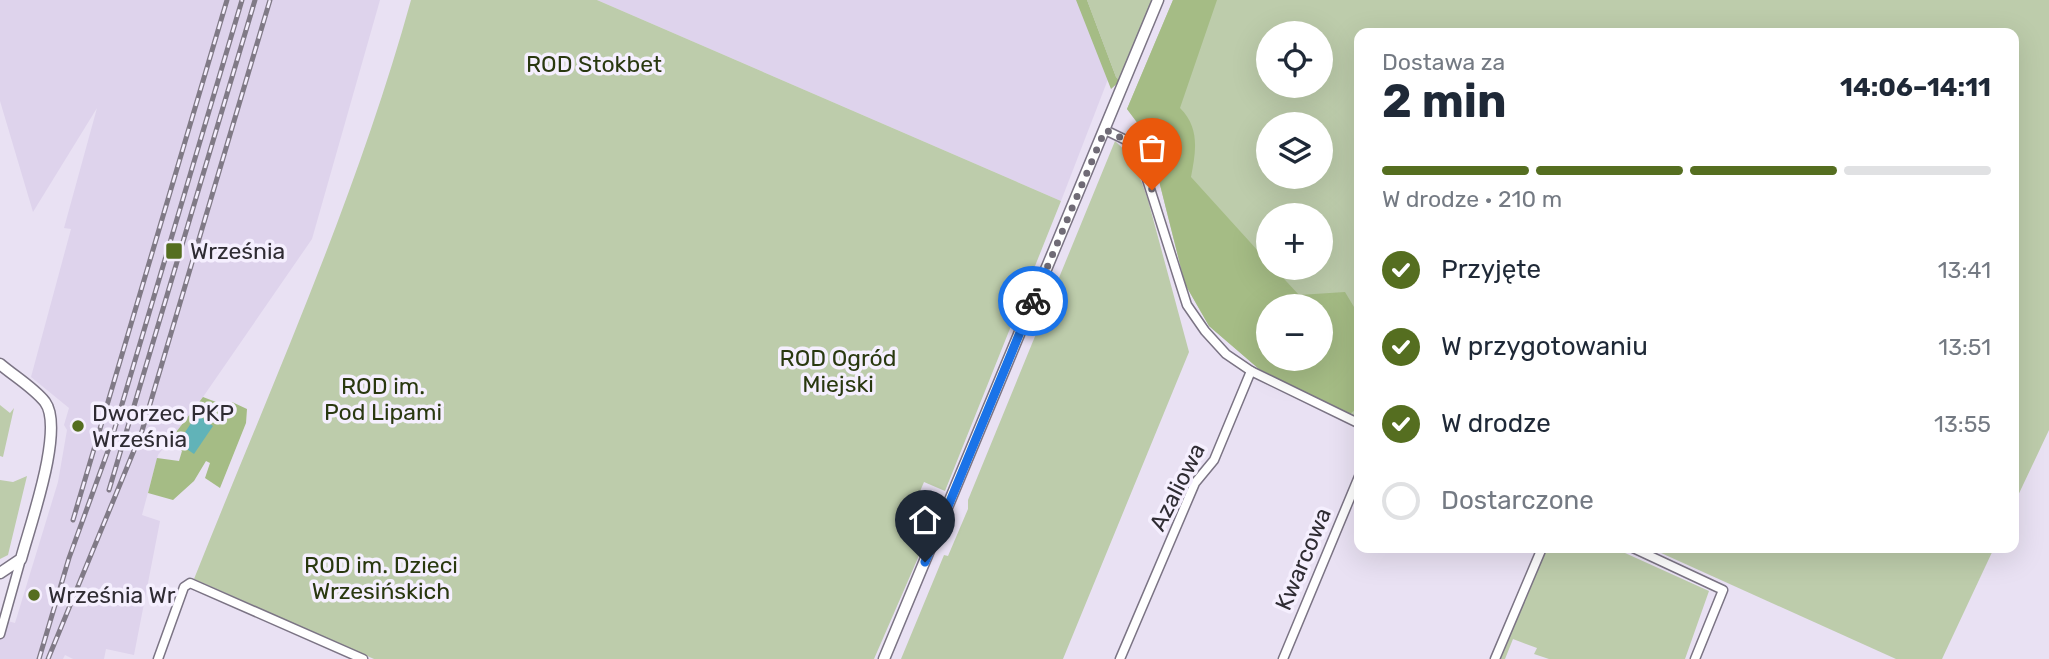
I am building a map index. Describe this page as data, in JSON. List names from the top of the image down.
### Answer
{
  "streets": {
    "street": ["Azaliowa", "Kwarcowa"]
  },
  "parks": [
    "ROD Stokbet",
    "ROD Ogród Miejski",
    "ROD im. Pod Lipami",
    "ROD im. Dzieci Wrzesińskich"
  ],
  "places": {
    "transit": ["Września"],
    "other": ["Dworzec PKP Września", "Września Wr"]
  },
  "page": {
    "map_buttons": ["+", "−"],
    "heading": ["2 min", "Dostawa za", "14:06–14:11"],
    "bar": "W drodze · 210 m",
    "list": [
      ["Przyjęte", "13:41"],
      ["W przygotowaniu", "13:51"],
      ["W drodze", "13:55"],
      "Dostarczone"
    ]
  }
}
